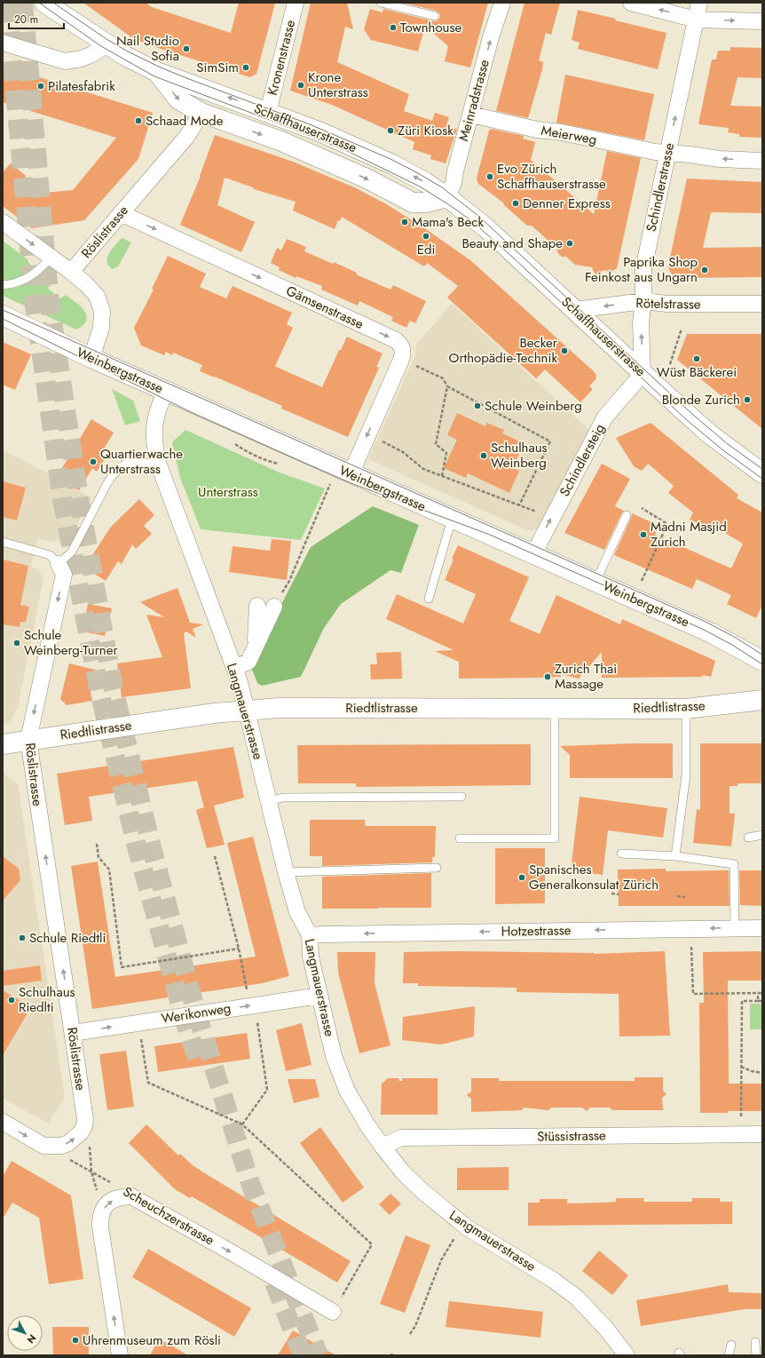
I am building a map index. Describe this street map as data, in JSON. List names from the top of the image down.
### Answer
{
  "streets": {
    "street": [
      "Kronenstrasse",
      "Meinradstrasse",
      "Schaffhauserstrasse",
      "Meierweg",
      "Schindlerstrasse",
      "Röslistrasse",
      "Rötelstrasse",
      "Gämsenstrasse",
      "Weinbergstrasse",
      "Schindlersteig",
      "Riedtlistrasse",
      "Langmauerstrasse",
      "Hotzestrasse",
      "Werikonweg",
      "Stüssistrasse",
      "Scheuchzerstrasse"
    ]
  },
  "crossings": [
    ["Kronenstrasse", "Schaffhauserstrasse"],
    ["Meinradstrasse", "Schaffhauserstrasse"],
    ["Meinradstrasse", "Meierweg"],
    ["Schaffhauserstrasse", "Schindlerstrasse"],
    ["Schaffhauserstrasse", "Röslistrasse"],
    ["Schaffhauserstrasse", "Rötelstrasse"],
    ["Schaffhauserstrasse", "Schindlersteig"],
    ["Meierweg", "Schindlerstrasse"],
    ["Schindlerstrasse", "Rötelstrasse"],
    ["Schindlerstrasse", "Schindlersteig"],
    ["Röslistrasse", "Gämsenstrasse"],
    ["Röslistrasse", "Riedtlistrasse"],
    ["Röslistrasse", "Werikonweg"],
    ["Gämsenstrasse", "Weinbergstrasse"],
    ["Weinbergstrasse", "Schindlersteig"],
    ["Weinbergstrasse", "Langmauerstrasse"],
    ["Riedtlistrasse", "Langmauerstrasse"],
    ["Langmauerstrasse", "Hotzestrasse"],
    ["Langmauerstrasse", "Werikonweg"],
    ["Langmauerstrasse", "Stüssistrasse"]
  ],
  "one_way": [
    "Meinradstrasse",
    "Schindlerstrasse",
    "Rötelstrasse",
    "Hotzestrasse",
    "Werikonweg",
    "Scheuchzerstrasse"
  ],
  "parks": ["Unterstrass"],
  "places": [
    "Townhouse",
    "Nail Studio Sofia",
    "SimSim",
    "Krone Unterstrass",
    "Pilatesfabrik",
    "Schaad Mode",
    "Züri Kiosk",
    "Evo Zürich Schaffhauserstrasse",
    "Denner Express",
    "Mama's Beck",
    "Edi",
    "Beauty and Shape",
    "Paprika Shop Feinkost aus Ungarn",
    "Becker Orthopädie-Technik",
    "Wüst Bäckerei",
    "Blonde Zurich",
    "Schule Weinberg",
    "Schulhaus Weinberg",
    "Quartierwache Unterstrass",
    "Madni Masjid Zurich",
    "Schule Weinberg-Turner",
    "Zurich Thai Massage",
    "Spanisches Generalkonsulat Zürich",
    "Schule Riedtli",
    "Schulhaus Riedlti",
    "Uhrenmuseum zum Rösli"
  ],
  "scale_bar": "20 m",
  "north": "bottom right"
}
